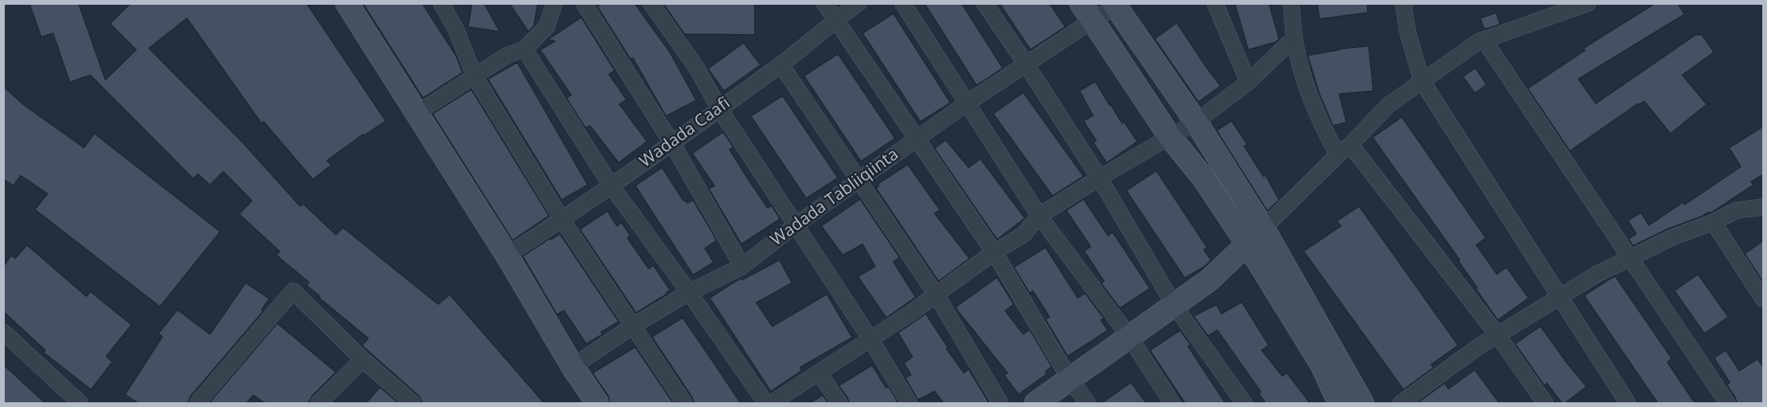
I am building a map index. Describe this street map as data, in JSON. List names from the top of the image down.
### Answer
{
  "streets": {
    "street": ["Wadada Caafi", "Wadada Tabliiqiinta"]
  }
}
